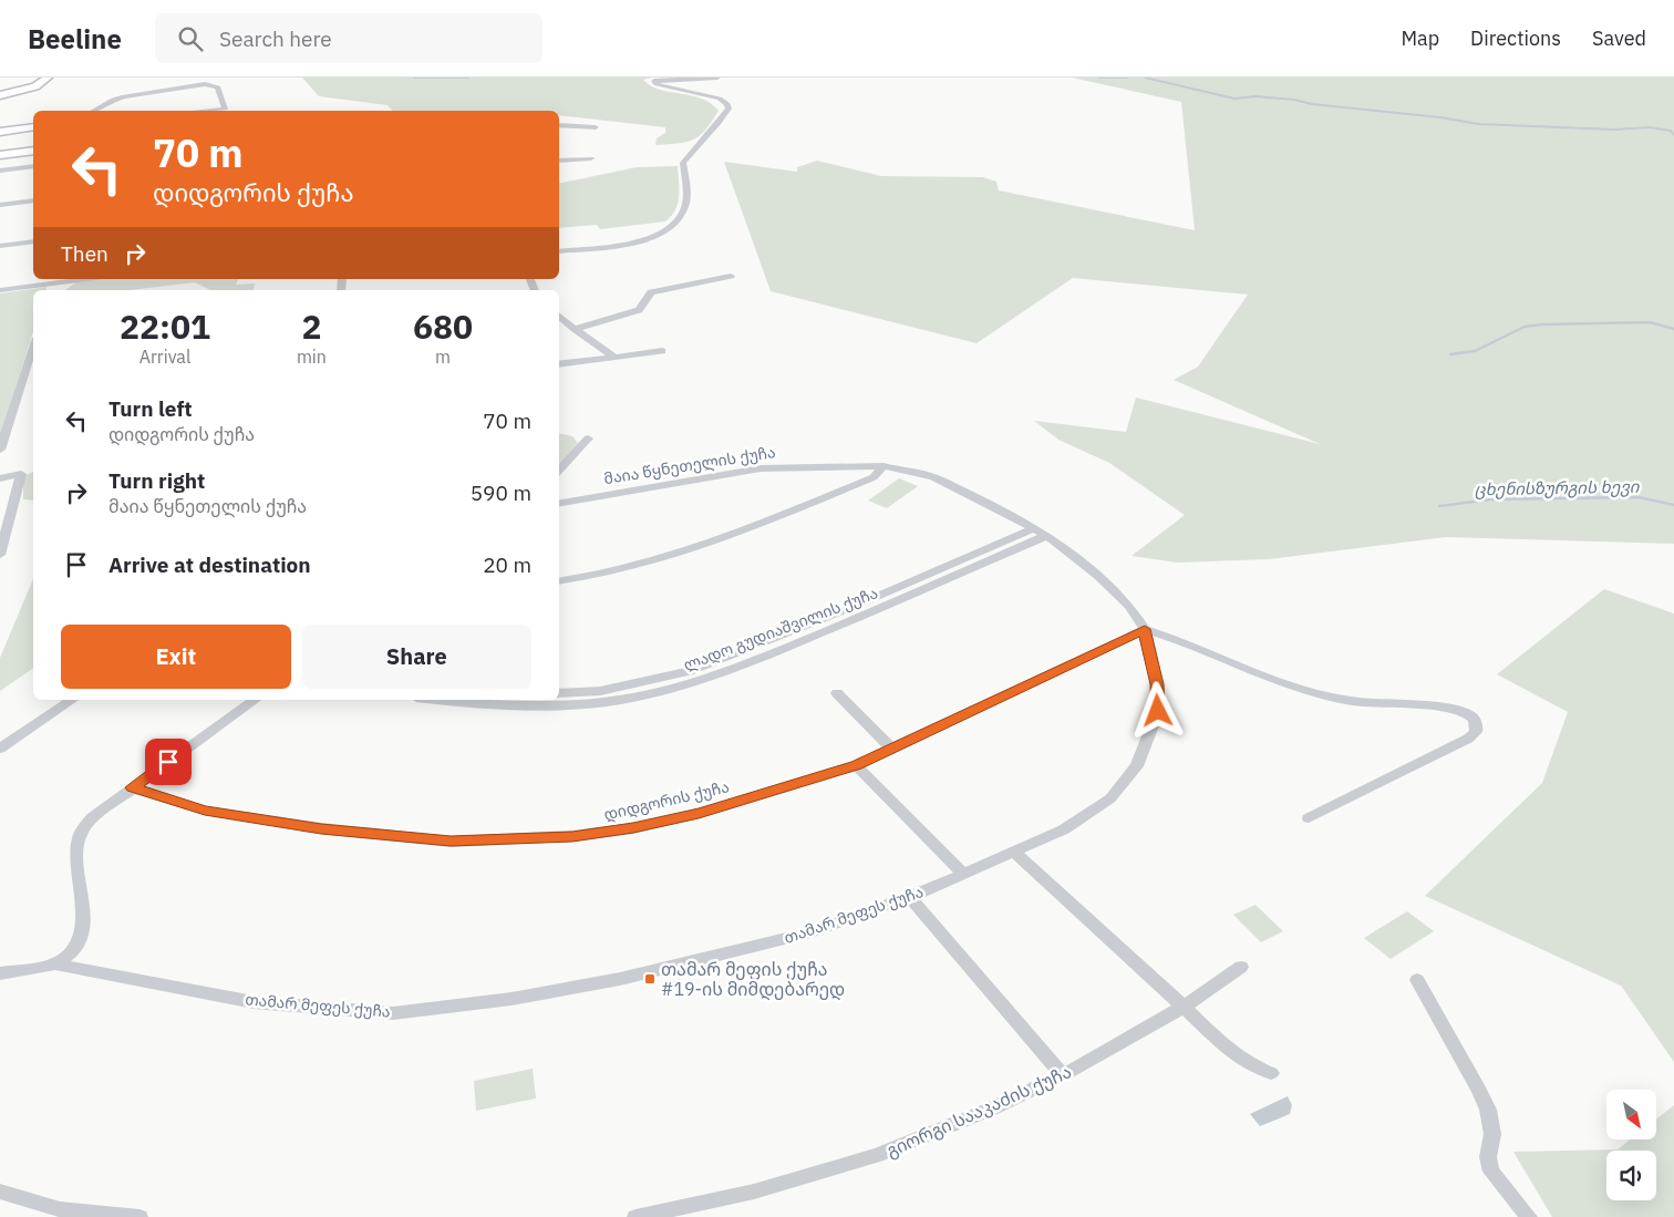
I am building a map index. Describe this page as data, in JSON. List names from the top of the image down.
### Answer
{
  "streets": {
    "street": [
      "მაია წყნეთელის ქუჩა",
      "ლადო გუდიაშვილის ქუჩა",
      "დიდგორის ქუჩა",
      "თამარ მეფეს ქუჩა",
      "გიორგი სააკაძის ქუჩა"
    ]
  },
  "crossings": [
    ["მაია წყნეთელის ქუჩა", "ლადო გუდიაშვილის ქუჩა"],
    ["მაია წყნეთელის ქუჩა", "თამარ მეფეს ქუჩა"],
    ["ლადო გუდიაშვილის ქუჩა", "თამარ მეფეს ქუჩა"],
    ["დიდგორის ქუჩა", "თამარ მეფეს ქუჩა"]
  ],
  "water": ["ცხენისზურგის ხევი"],
  "places": {
    "transit": ["თამარ მეფის ქუჩა #19-ის მიმდებარედ"]
  },
  "north": "bottom right",
  "page": {
    "header": "Beeline",
    "search": "Search here",
    "nav": ["Map", "Directions", "Saved"],
    "turn": ["70 m", "დიდგორის ქუჩა"],
    "then": "Then",
    "eta": [
      "22:01",
      "Arrival",
      "2",
      "min",
      "680",
      "m"
    ],
    "list": [
      {
        "name": "Turn left",
        "note": "დიდგორის ქუჩა",
        "value": "70 m"
      },
      {
        "name": "Turn right",
        "note": "მაია წყნეთელის ქუჩა",
        "value": "590 m"
      },
      {
        "name": "Arrive at destination",
        "value": "20 m"
      }
    ],
    "buttons": ["Exit", "Share"]
  }
}
